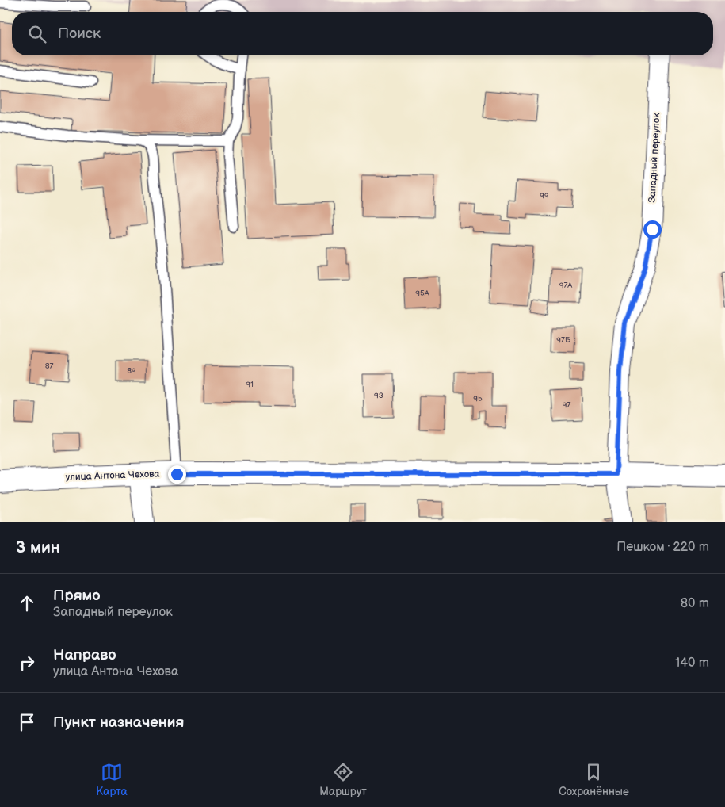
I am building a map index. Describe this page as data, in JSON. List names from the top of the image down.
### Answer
{
  "streets": {
    "street": ["Западный переулок", "улица Антона Чехова"]
  },
  "crossings": [
    ["Западный переулок", "улица Антона Чехова"]
  ],
  "house_numbers": [
    "99",
    "97А",
    "95А",
    "97Б",
    "87",
    "89",
    "91",
    "93",
    "95",
    "97"
  ],
  "page": {
    "search": "Поиск",
    "heading": ["3 мин", "Пешком · 220 m"],
    "list": [
      ["Прямо", "Западный переулок", "80 m"],
      ["Направо", "улица Антона Чехова", "140 m"],
      "Пункт назначения"
    ],
    "nav": ["Карта", "Маршрут", "Сохранённые"]
  }
}
